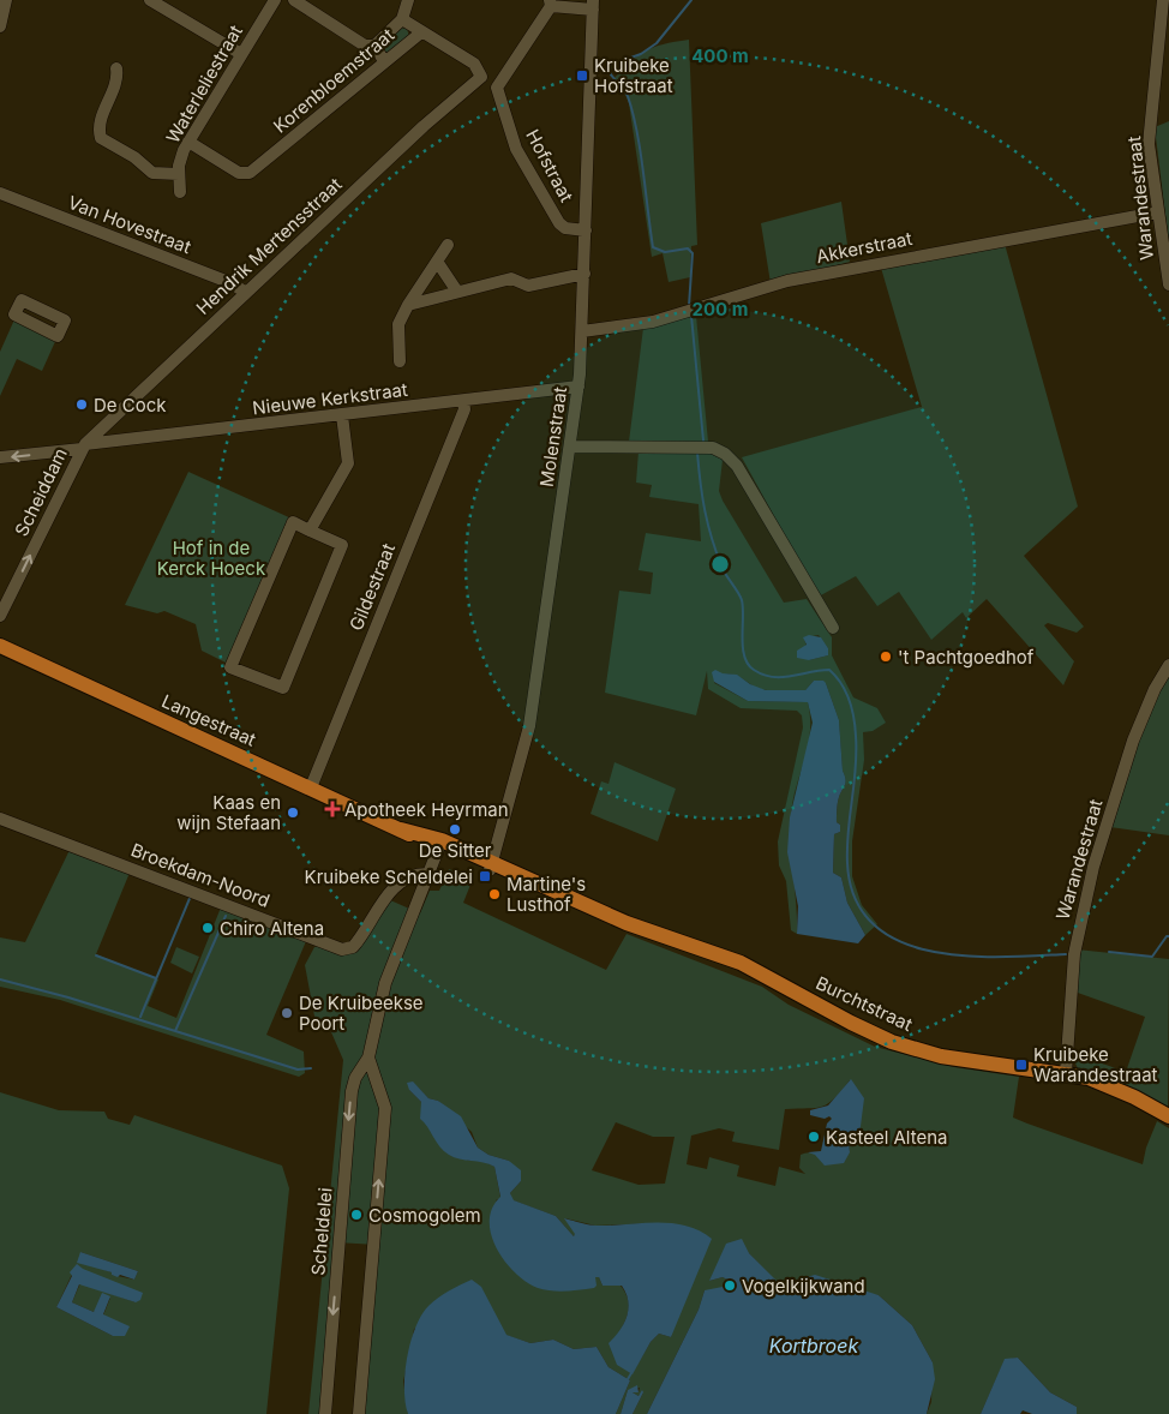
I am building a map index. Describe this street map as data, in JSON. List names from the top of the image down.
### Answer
{
  "streets": {
    "main road": ["Langestraat", "Burchtstraat"],
    "street": [
      "Korenbloemstraat",
      "Waterleliestraat",
      "Hofstraat",
      "Warandestraat",
      "Van Hovestraat",
      "Hendrik Mertensstraat",
      "Akkerstraat",
      "Nieuwe Kerkstraat",
      "Molenstraat",
      "Scheiddam",
      "Gildestraat",
      "Broekdam-Noord",
      "Scheldelei"
    ]
  },
  "crossings": [
    ["Korenbloemstraat", "Waterleliestraat"],
    ["Korenbloemstraat", "Hofstraat"],
    ["Korenbloemstraat", "Hendrik Mertensstraat"],
    ["Hofstraat", "Molenstraat"],
    ["Warandestraat", "Akkerstraat"],
    ["Warandestraat", "Burchtstraat"],
    ["Van Hovestraat", "Hendrik Mertensstraat"],
    ["Hendrik Mertensstraat", "Nieuwe Kerkstraat"],
    ["Hendrik Mertensstraat", "Scheiddam"],
    ["Akkerstraat", "Molenstraat"],
    ["Nieuwe Kerkstraat", "Molenstraat"],
    ["Nieuwe Kerkstraat", "Scheiddam"],
    ["Nieuwe Kerkstraat", "Gildestraat"],
    ["Molenstraat", "Langestraat"],
    ["Molenstraat", "Burchtstraat"],
    ["Gildestraat", "Langestraat"],
    ["Langestraat", "Burchtstraat"],
    ["Langestraat", "Scheldelei"],
    ["Broekdam-Noord", "Scheldelei"]
  ],
  "one_way": ["Scheiddam"],
  "water": ["Kortbroek"],
  "parks": ["Hof in de Kerck Hoeck"],
  "places": {
    "transit": ["Kruibeke Hofstraat", "Kruibeke Scheldelei", "Kruibeke Warandestraat"],
    "other": [
      "De Cock",
      "'t Pachtgoedhof",
      "Kaas en wijn Stefaan",
      "De Sitter",
      "Martine's Lusthof",
      "Chiro Altena",
      "De Kruibeekse Poort",
      "Kasteel Altena",
      "Cosmogolem",
      "Vogelkijkwand"
    ],
    "health": ["Apotheek Heyrman"]
  },
  "rings": ["400 m", "200 m"]
}
